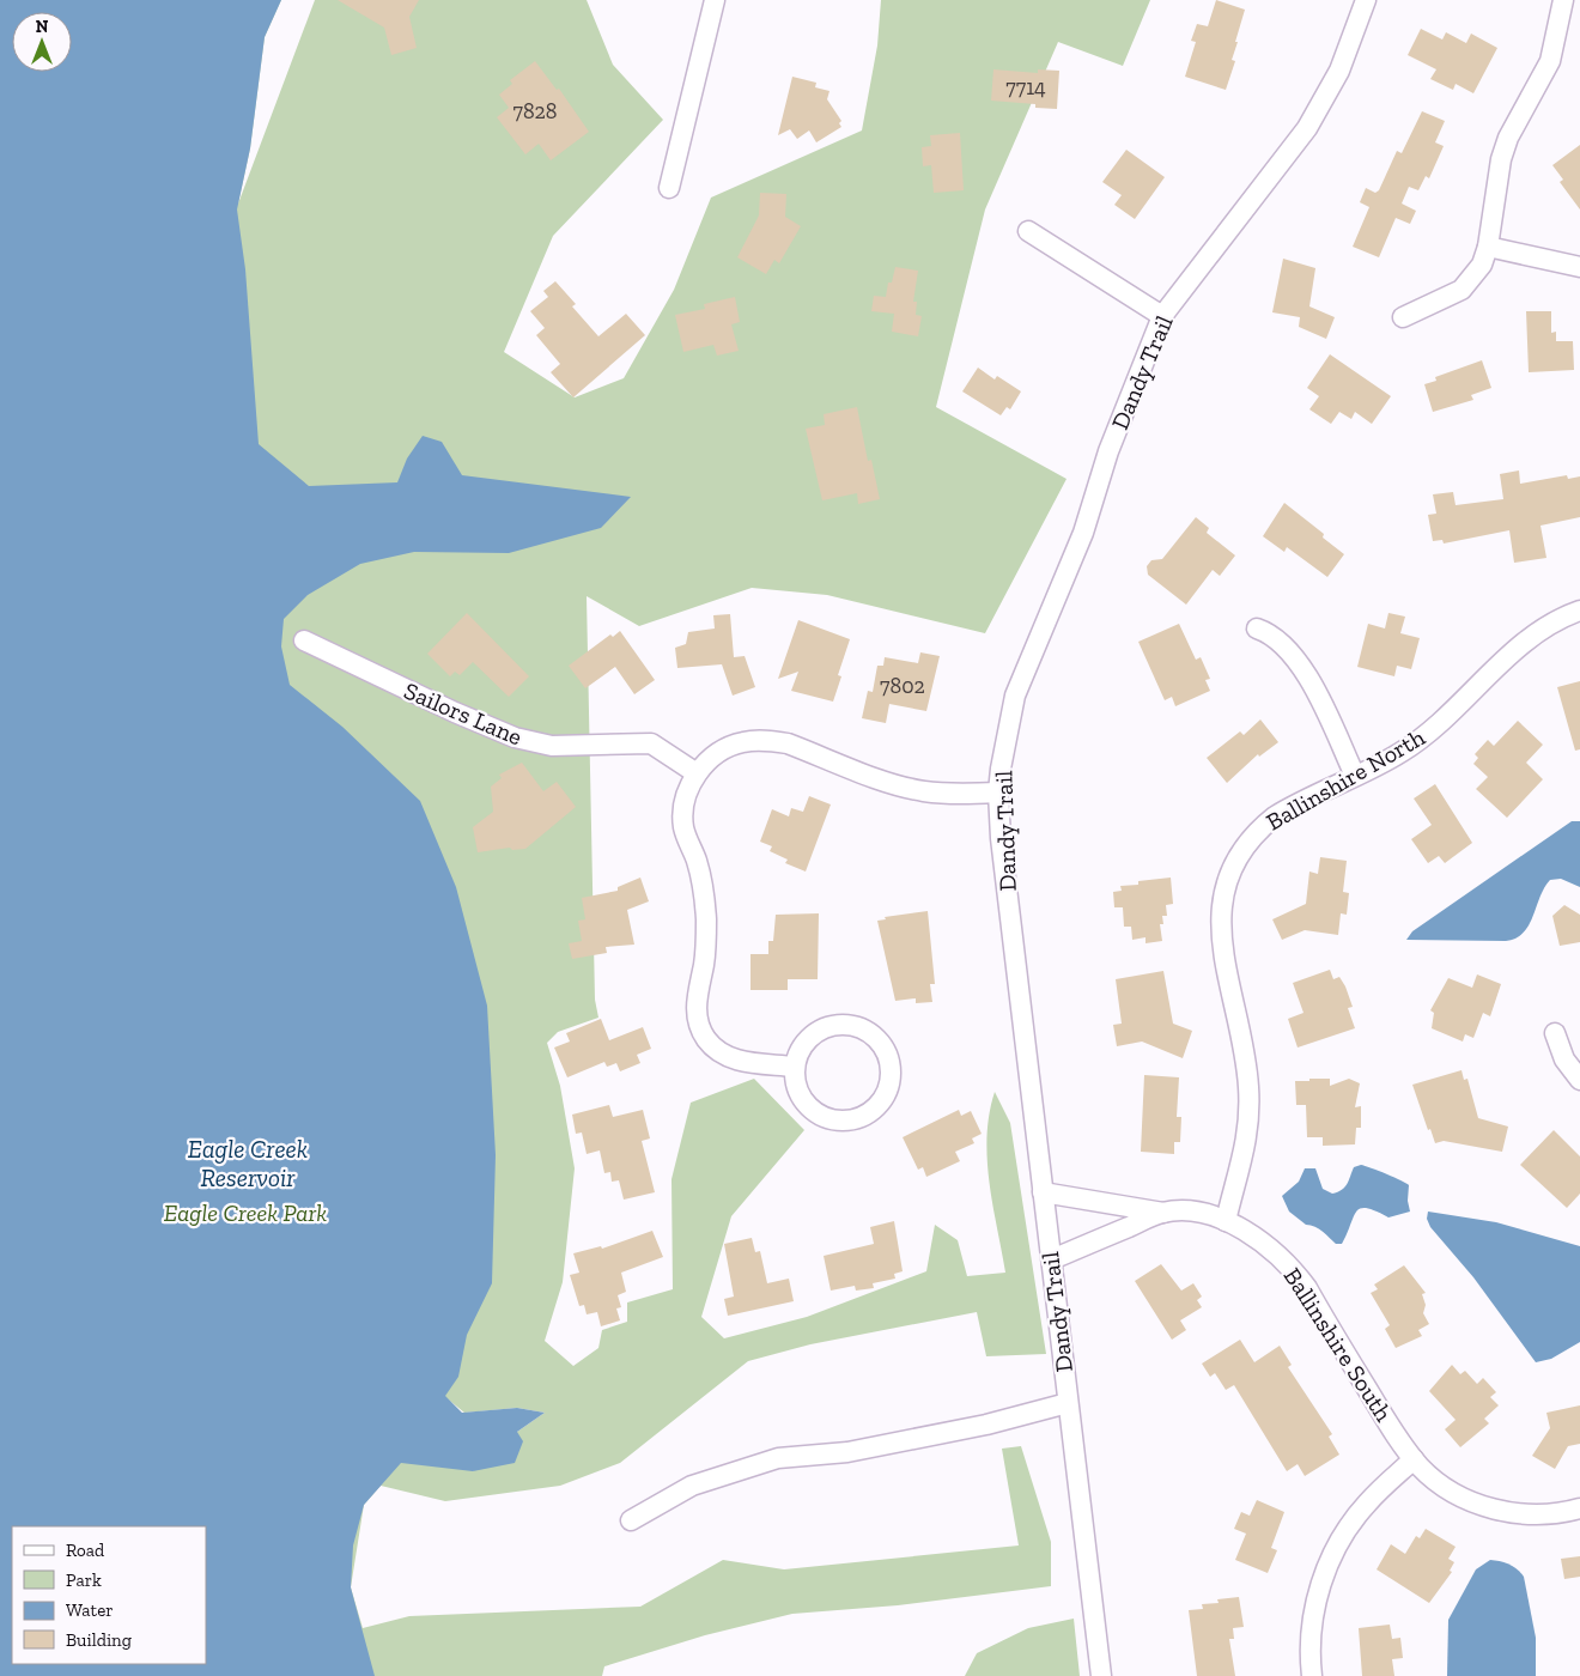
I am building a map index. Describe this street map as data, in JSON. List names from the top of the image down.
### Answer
{
  "streets": {
    "street": [
      "Dandy Trail",
      "Sailors Lane",
      "Ballinshire North",
      "Ballinshire South"
    ]
  },
  "crossings": [
    ["Dandy Trail", "Ballinshire South"],
    ["Ballinshire North", "Ballinshire South"]
  ],
  "water": ["Eagle Creek Reservoir"],
  "parks": ["Eagle Creek Park"],
  "house_numbers": ["7714", "7828", "7802"],
  "legend": [
    "Road",
    "Park",
    "Water",
    "Building"
  ],
  "north": "top"
}
